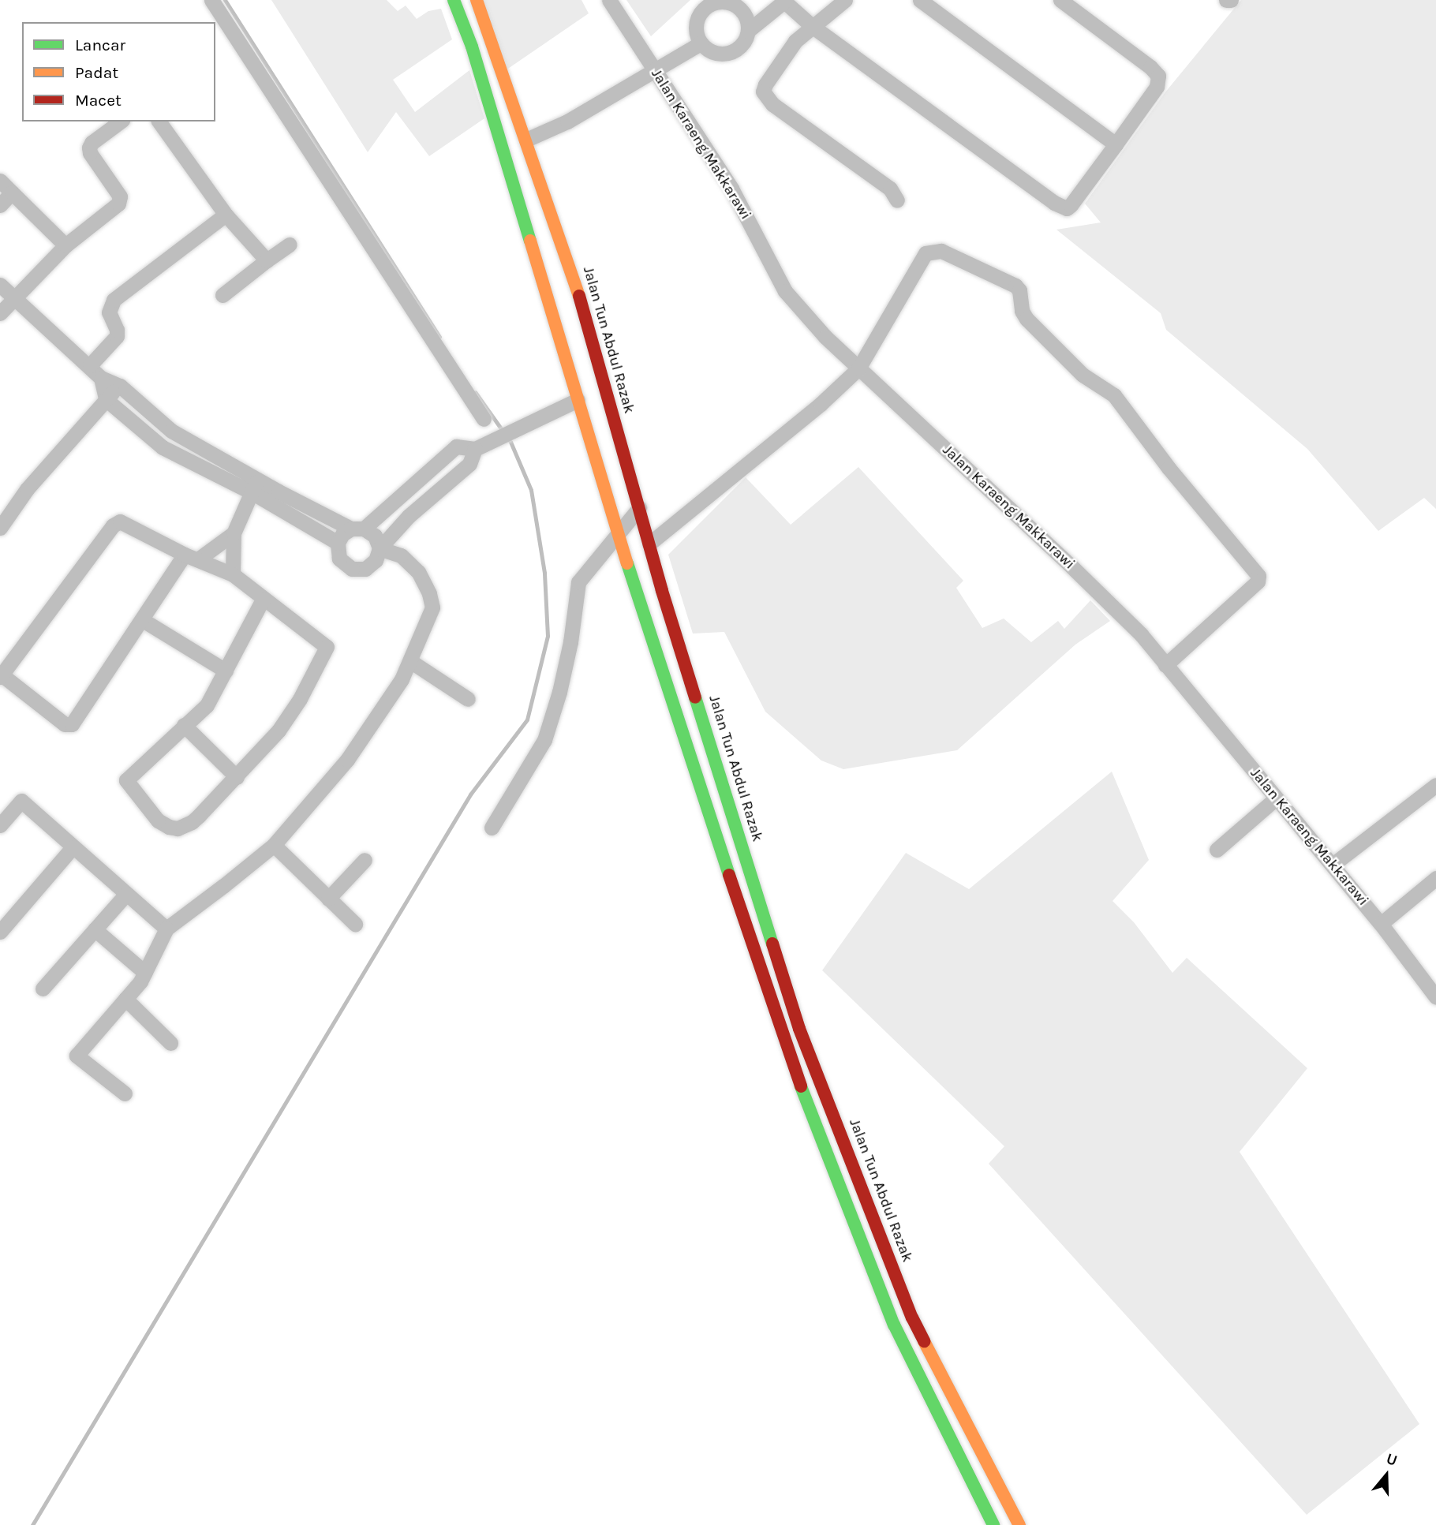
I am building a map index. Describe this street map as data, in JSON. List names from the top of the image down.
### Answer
{
  "streets": {
    "main road": ["Jalan Tun Abdul Razak"],
    "street": ["Jalan Karaeng Makkarawi"]
  },
  "legend": ["Lancar", "Padat", "Macet"],
  "north": "top"
}
